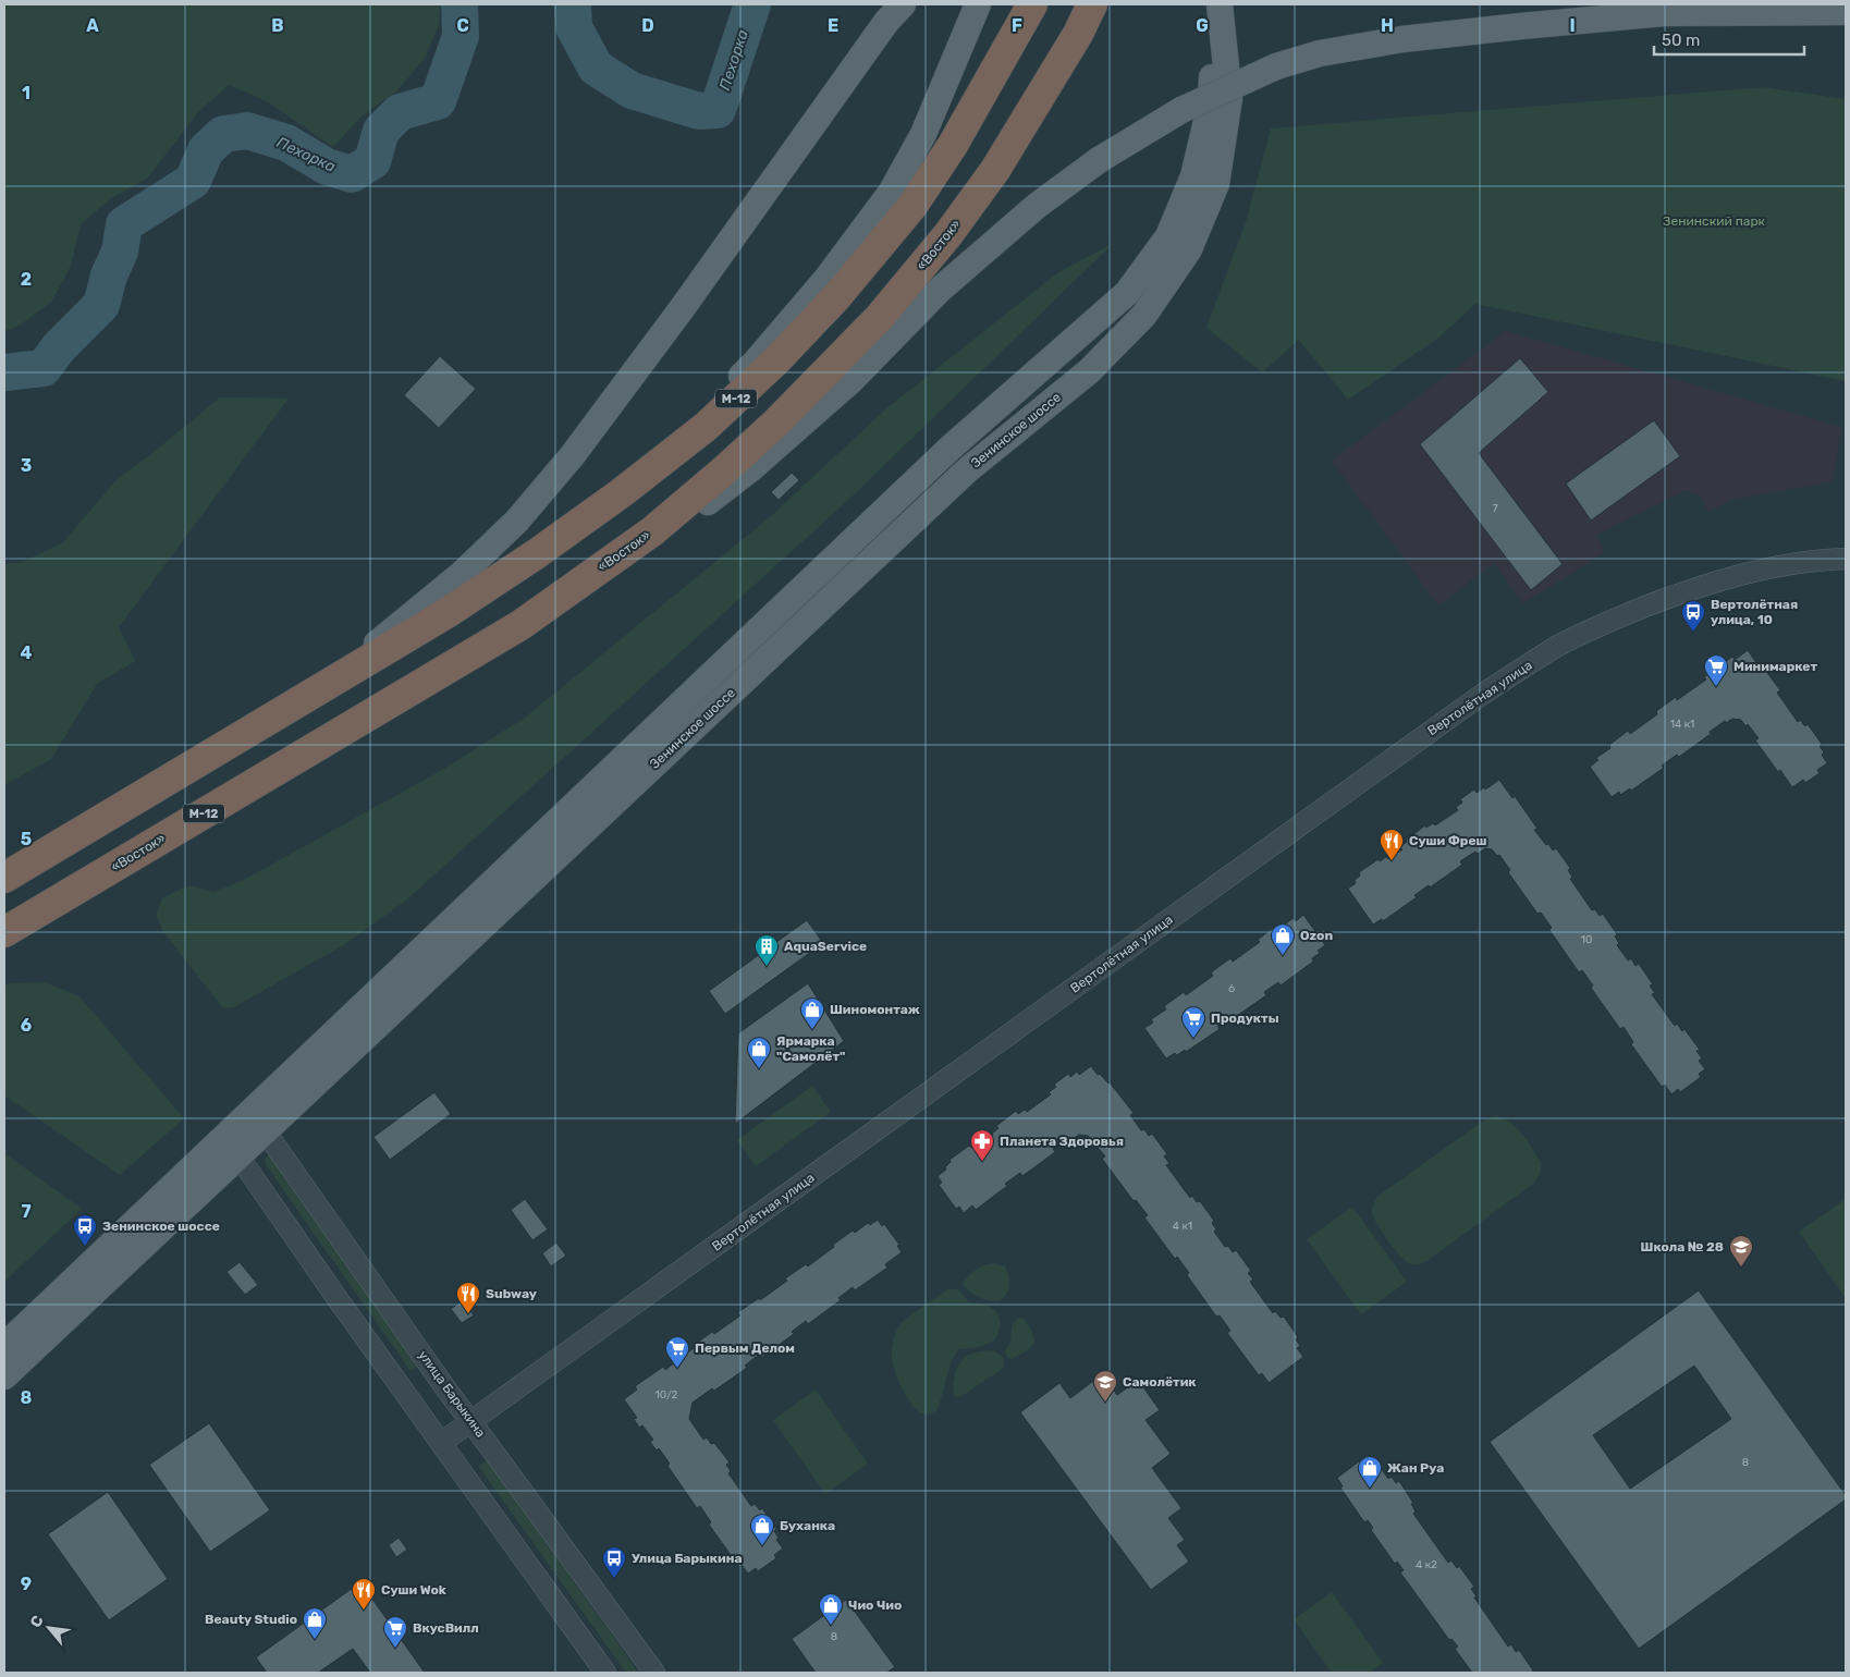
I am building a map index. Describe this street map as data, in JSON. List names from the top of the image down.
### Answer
{
  "streets": {
    "highway": ["«Восток»", "М-12"],
    "main road": ["Зенинское шоссе"],
    "street": ["Вертолётная улица", "улица Барыкина"]
  },
  "crossings": [
    ["Зенинское шоссе", "улица Барыкина"],
    ["Вертолётная улица", "улица Барыкина"]
  ],
  "water": ["Пехорка"],
  "parks": ["Зенинский парк"],
  "places": {
    "bus stop": ["Вертолётная улица, 10", "Зенинское шоссе", "Улица Барыкина"],
    "supermarket": [
      "Минимаркет",
      "Продукты",
      "Первым Делом",
      "ВкусВилл"
    ],
    "restaurant": ["Суши Фреш", "Subway", "Суши Wok"],
    "shop": [
      "Ozon",
      "Шиномонтаж",
      "Ярмарка \"Самолёт\"",
      "Жан Руа",
      "Буханка",
      "Чио Чио",
      "Beauty Studio"
    ],
    "building": ["AquaService"],
    "pharmacy": ["Планета Здоровья"],
    "school or university": ["Школа № 28", "Самолётик"]
  },
  "house_numbers": [
    "7",
    "14 к1",
    "10",
    "6",
    "4 к1",
    "10/2",
    "8",
    "4 к2",
    "8"
  ],
  "scale_bar": "50 m",
  "north": "top left",
  "grid": {
    "columns": [
      "A",
      "B",
      "C",
      "D",
      "E",
      "F",
      "G",
      "H",
      "I"
    ],
    "rows": [
      "1",
      "2",
      "3",
      "4",
      "5",
      "6",
      "7",
      "8",
      "9"
    ]
  }
}
